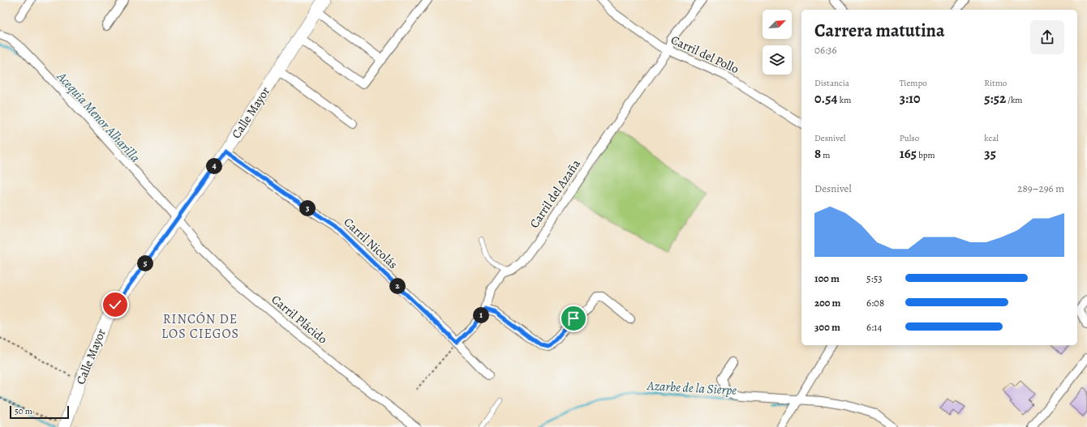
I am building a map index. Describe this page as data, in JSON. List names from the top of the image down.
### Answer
{
  "streets": {
    "main road": ["Calle Mayor"],
    "street": [
      "Carril del Pollo",
      "Carril del Azaña",
      "Carril Nicolás",
      "Carril Plácido"
    ]
  },
  "crossings": [
    ["Carril del Pollo", "Carril del Azaña"],
    ["Calle Mayor", "Carril Nicolás"],
    ["Calle Mayor", "Carril Plácido"],
    ["Carril del Azaña", "Carril Nicolás"]
  ],
  "districts": ["RINCÓN DE LOS CIEGOS"],
  "water": ["Acequia Menor Alharilla", "Azarbe de la Sierpe"],
  "scale_bar": "50 m",
  "north": "top right",
  "page": {
    "heading": ["Carrera matutina", "06:36"],
    "stats": [
      ["Distancia", "0.54 km"],
      ["Tiempo", "3:10"],
      ["Ritmo", "5:52 /km"],
      ["Desnivel", "8 m"],
      ["Pulso", "165 bpm"],
      ["kcal", "35"]
    ],
    "pins": [
      "4",
      "3",
      "5",
      "2",
      "1"
    ],
    "chart": ["Desnivel", "289–296 m"],
    "list": [
      {
        "name": "100 m",
        "note": "5:53"
      },
      {
        "name": "200 m",
        "note": "6:08"
      },
      {
        "name": "300 m",
        "note": "6:14"
      }
    ],
    "scale": "50 m"
  }
}
